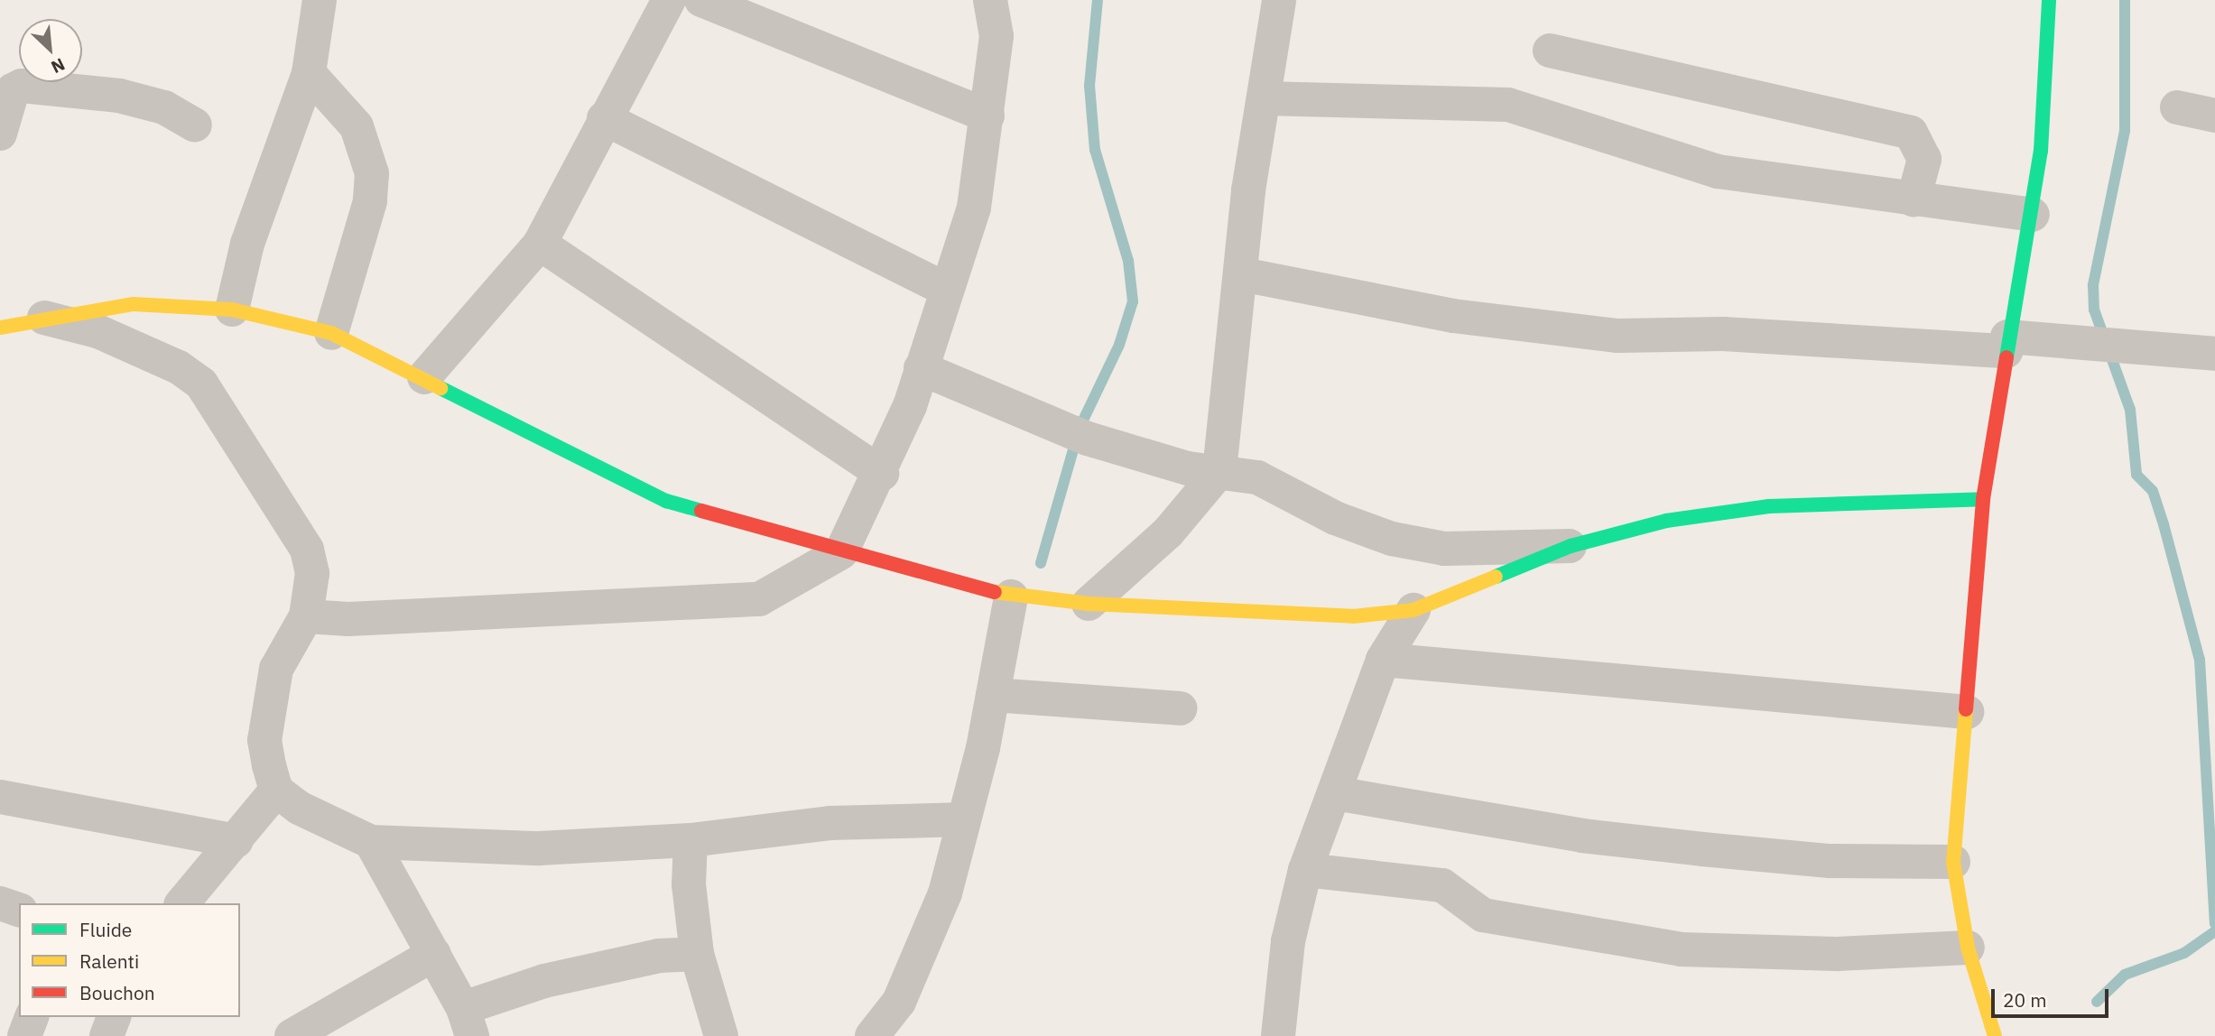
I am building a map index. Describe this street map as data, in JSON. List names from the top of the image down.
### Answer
{
  "legend": ["Fluide", "Ralenti", "Bouchon"],
  "scale_bar": "20 m",
  "north": "bottom right"
}
